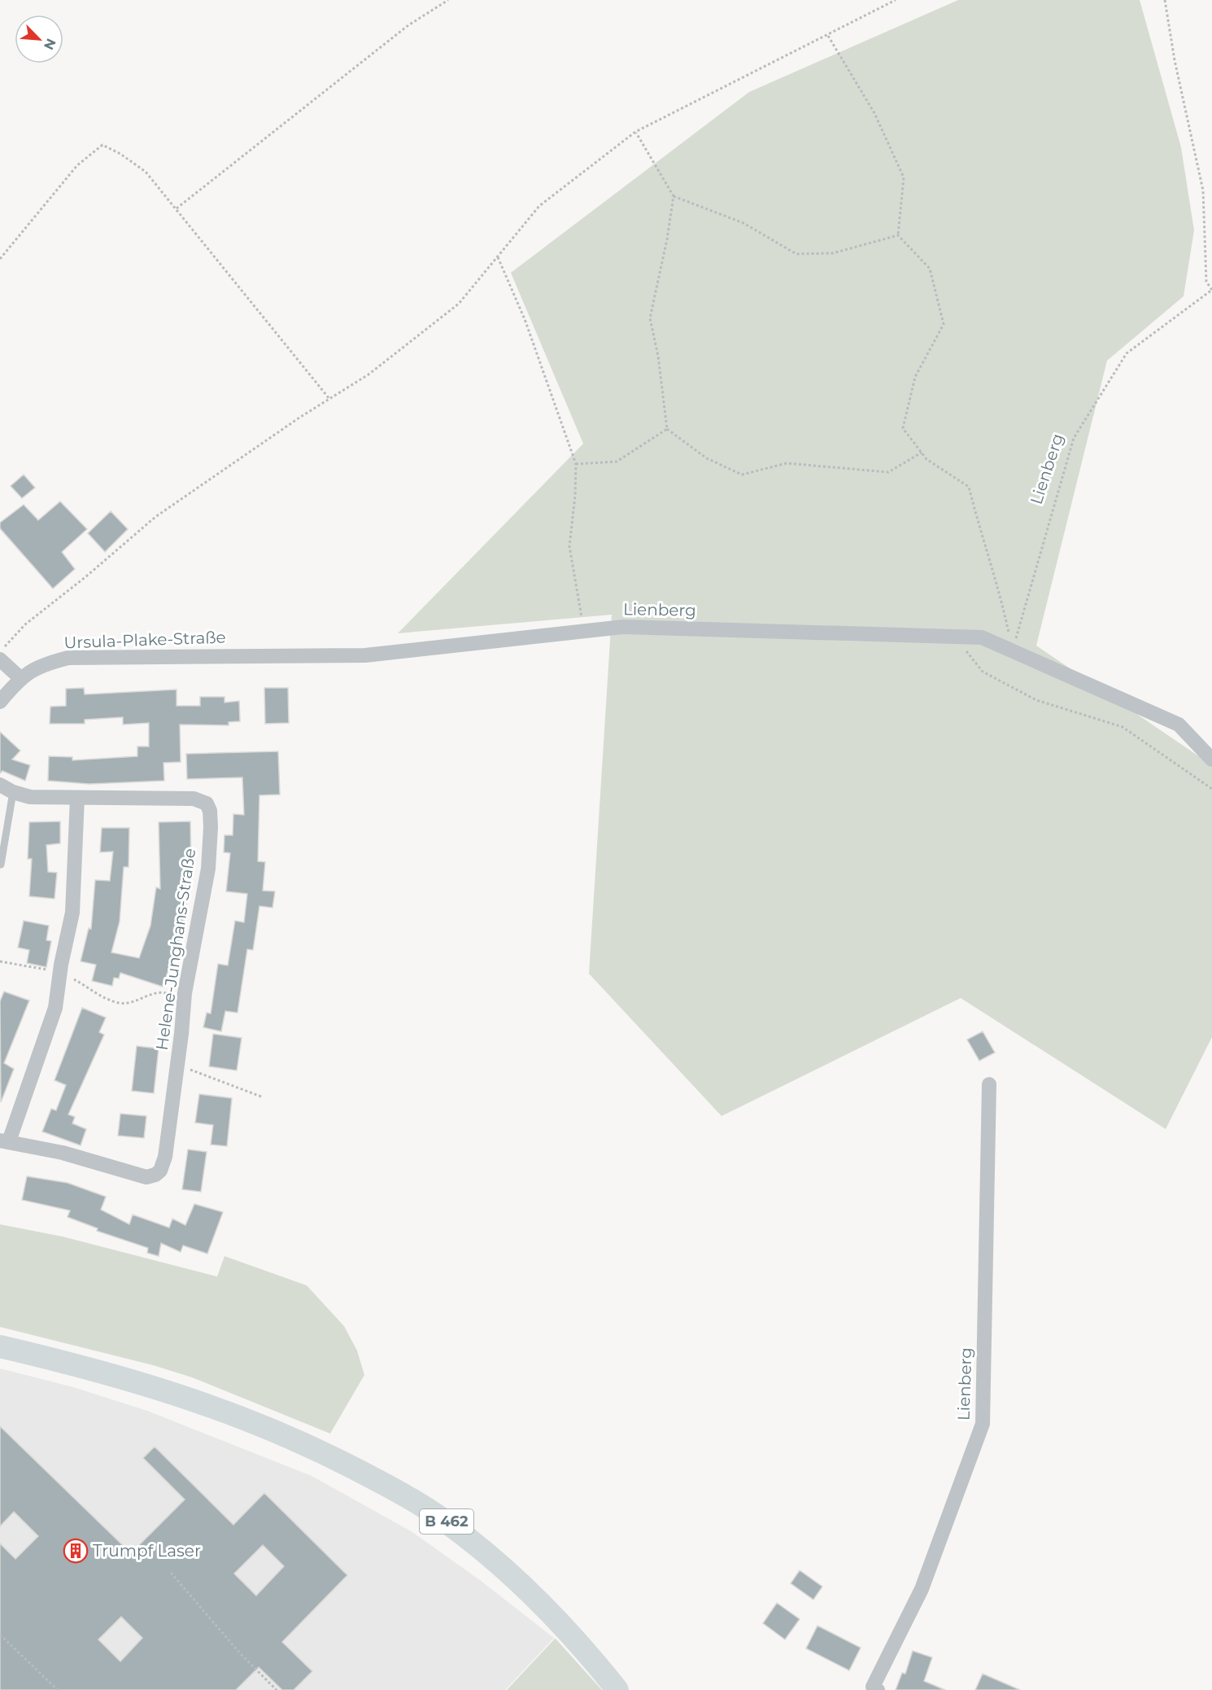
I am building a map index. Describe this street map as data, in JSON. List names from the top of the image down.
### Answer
{
  "streets": {
    "main road": ["B 462"],
    "street": ["Lienberg", "Ursula-Plake-Straße", "Helene-Junghans-Straße"]
  },
  "crossings": [
    ["Lienberg", "Ursula-Plake-Straße"]
  ],
  "places": {
    "building": ["Trumpf Laser"]
  },
  "north": "bottom right"
}
